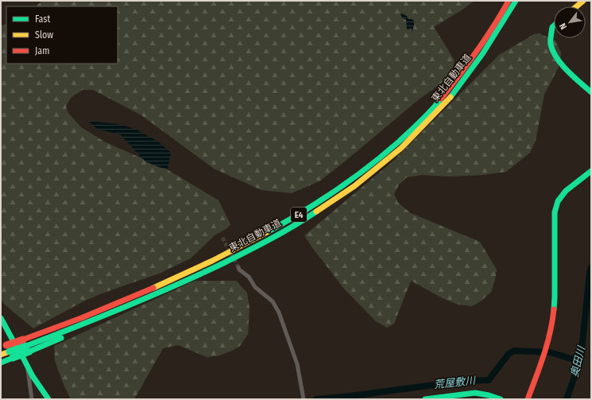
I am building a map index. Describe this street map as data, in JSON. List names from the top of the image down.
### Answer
{
  "streets": {
    "main road": ["東北自動車道", "E4"]
  },
  "water": ["奥田川", "荒屋敷川"],
  "legend": ["Fast", "Slow", "Jam"],
  "north": "bottom left"
}
